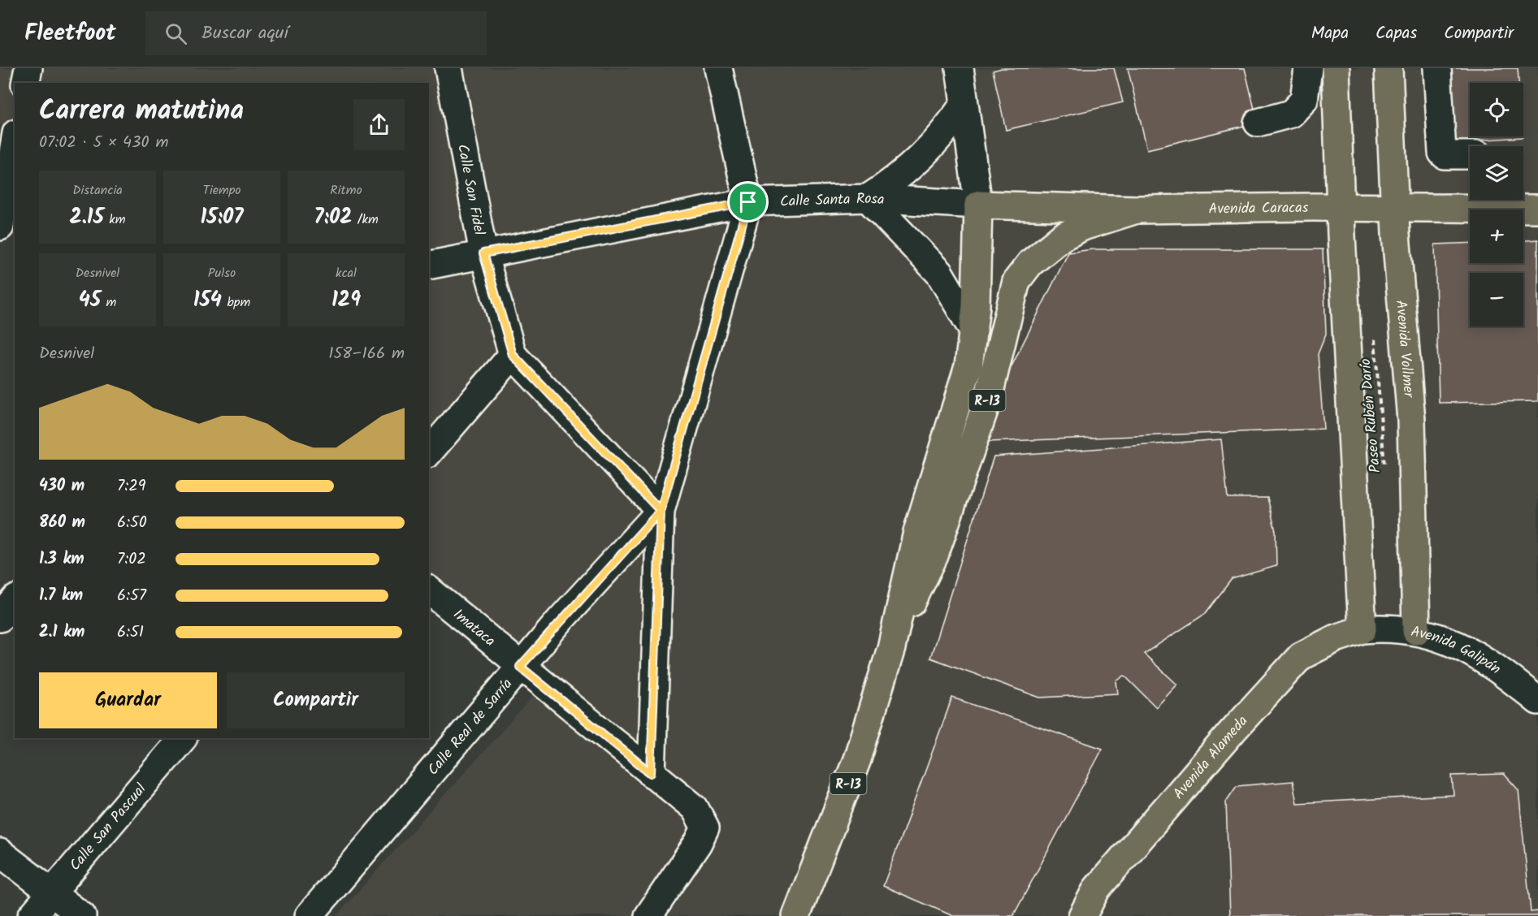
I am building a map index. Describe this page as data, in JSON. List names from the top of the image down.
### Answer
{
  "streets": {
    "main road": [
      "Avenida Caracas",
      "Avenida Vollmer",
      "R-13",
      "Avenida Alameda"
    ],
    "street": [
      "Calle San Fidel",
      "Calle Santa Rosa",
      "Imataca",
      "Avenida Galipán",
      "Calle Real de Sarría",
      "Calle San Pascual"
    ],
    "path": ["Paseo Rubén Darío"]
  },
  "crossings": [
    ["Calle San Fidel", "Calle Santa Rosa"],
    ["Calle San Fidel", "Calle Real de Sarría"],
    ["Calle Santa Rosa", "Avenida Caracas"],
    ["Calle Santa Rosa", "R-13"],
    ["Calle Santa Rosa", "Calle Real de Sarría"],
    ["Avenida Caracas", "Avenida Vollmer"],
    ["Avenida Caracas", "R-13"],
    ["Avenida Vollmer", "Avenida Galipán"],
    ["Imataca", "Calle Real de Sarría"],
    ["Avenida Galipán", "Avenida Alameda"]
  ],
  "page": {
    "header": "Fleetfoot",
    "search": "Buscar aquí",
    "nav": ["Mapa", "Capas", "Compartir"],
    "map_buttons": ["+", "−"],
    "heading": ["Carrera matutina", "07:02 · 5 × 430 m"],
    "stats": [
      ["Distancia", "2.15 km"],
      ["Tiempo", "15:07"],
      ["Ritmo", "7:02 /km"],
      ["Desnivel", "45 m"],
      ["Pulso", "154 bpm"],
      ["kcal", "129"]
    ],
    "chart": ["Desnivel", "158–166 m"],
    "list": [
      {
        "name": "430 m",
        "note": "7:29"
      },
      {
        "name": "860 m",
        "note": "6:50"
      },
      {
        "name": "1.3 km",
        "note": "7:02"
      },
      {
        "name": "1.7 km",
        "note": "6:57"
      },
      {
        "name": "2.1 km",
        "note": "6:51"
      }
    ],
    "buttons": ["Guardar", "Compartir"]
  }
}
